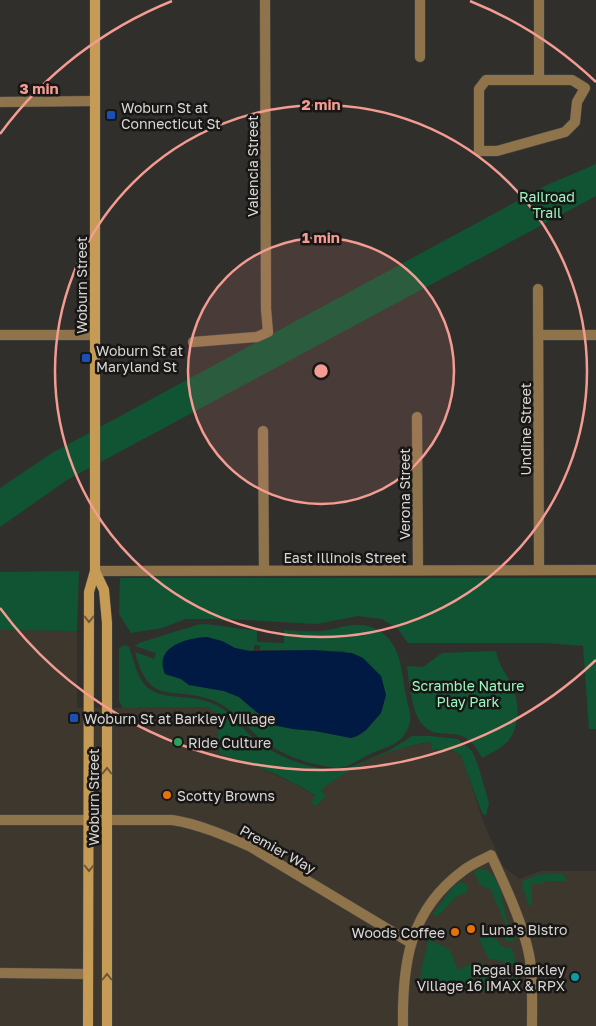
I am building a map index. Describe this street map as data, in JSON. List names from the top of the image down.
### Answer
{
  "streets": {
    "main road": ["Woburn Street"],
    "street": [
      "Valencia Street",
      "Undine Street",
      "Verona Street",
      "East Illinois Street",
      "Premier Way"
    ]
  },
  "crossings": [
    ["Woburn Street", "East Illinois Street"],
    ["Woburn Street", "Premier Way"],
    ["Undine Street", "East Illinois Street"],
    ["Verona Street", "East Illinois Street"]
  ],
  "parks": ["Railroad Trail", "Scramble Nature Play Park"],
  "places": {
    "transit": ["Woburn St at Connecticut St", "Woburn St at Maryland St", "Woburn St at Barkley Village"],
    "other": [
      "Ride Culture",
      "Scotty Browns",
      "Luna's Bistro",
      "Woods Coffee",
      "Regal Barkley Village 16 IMAX & RPX"
    ]
  },
  "rings": ["3 min", "2 min", "1 min"]
}
